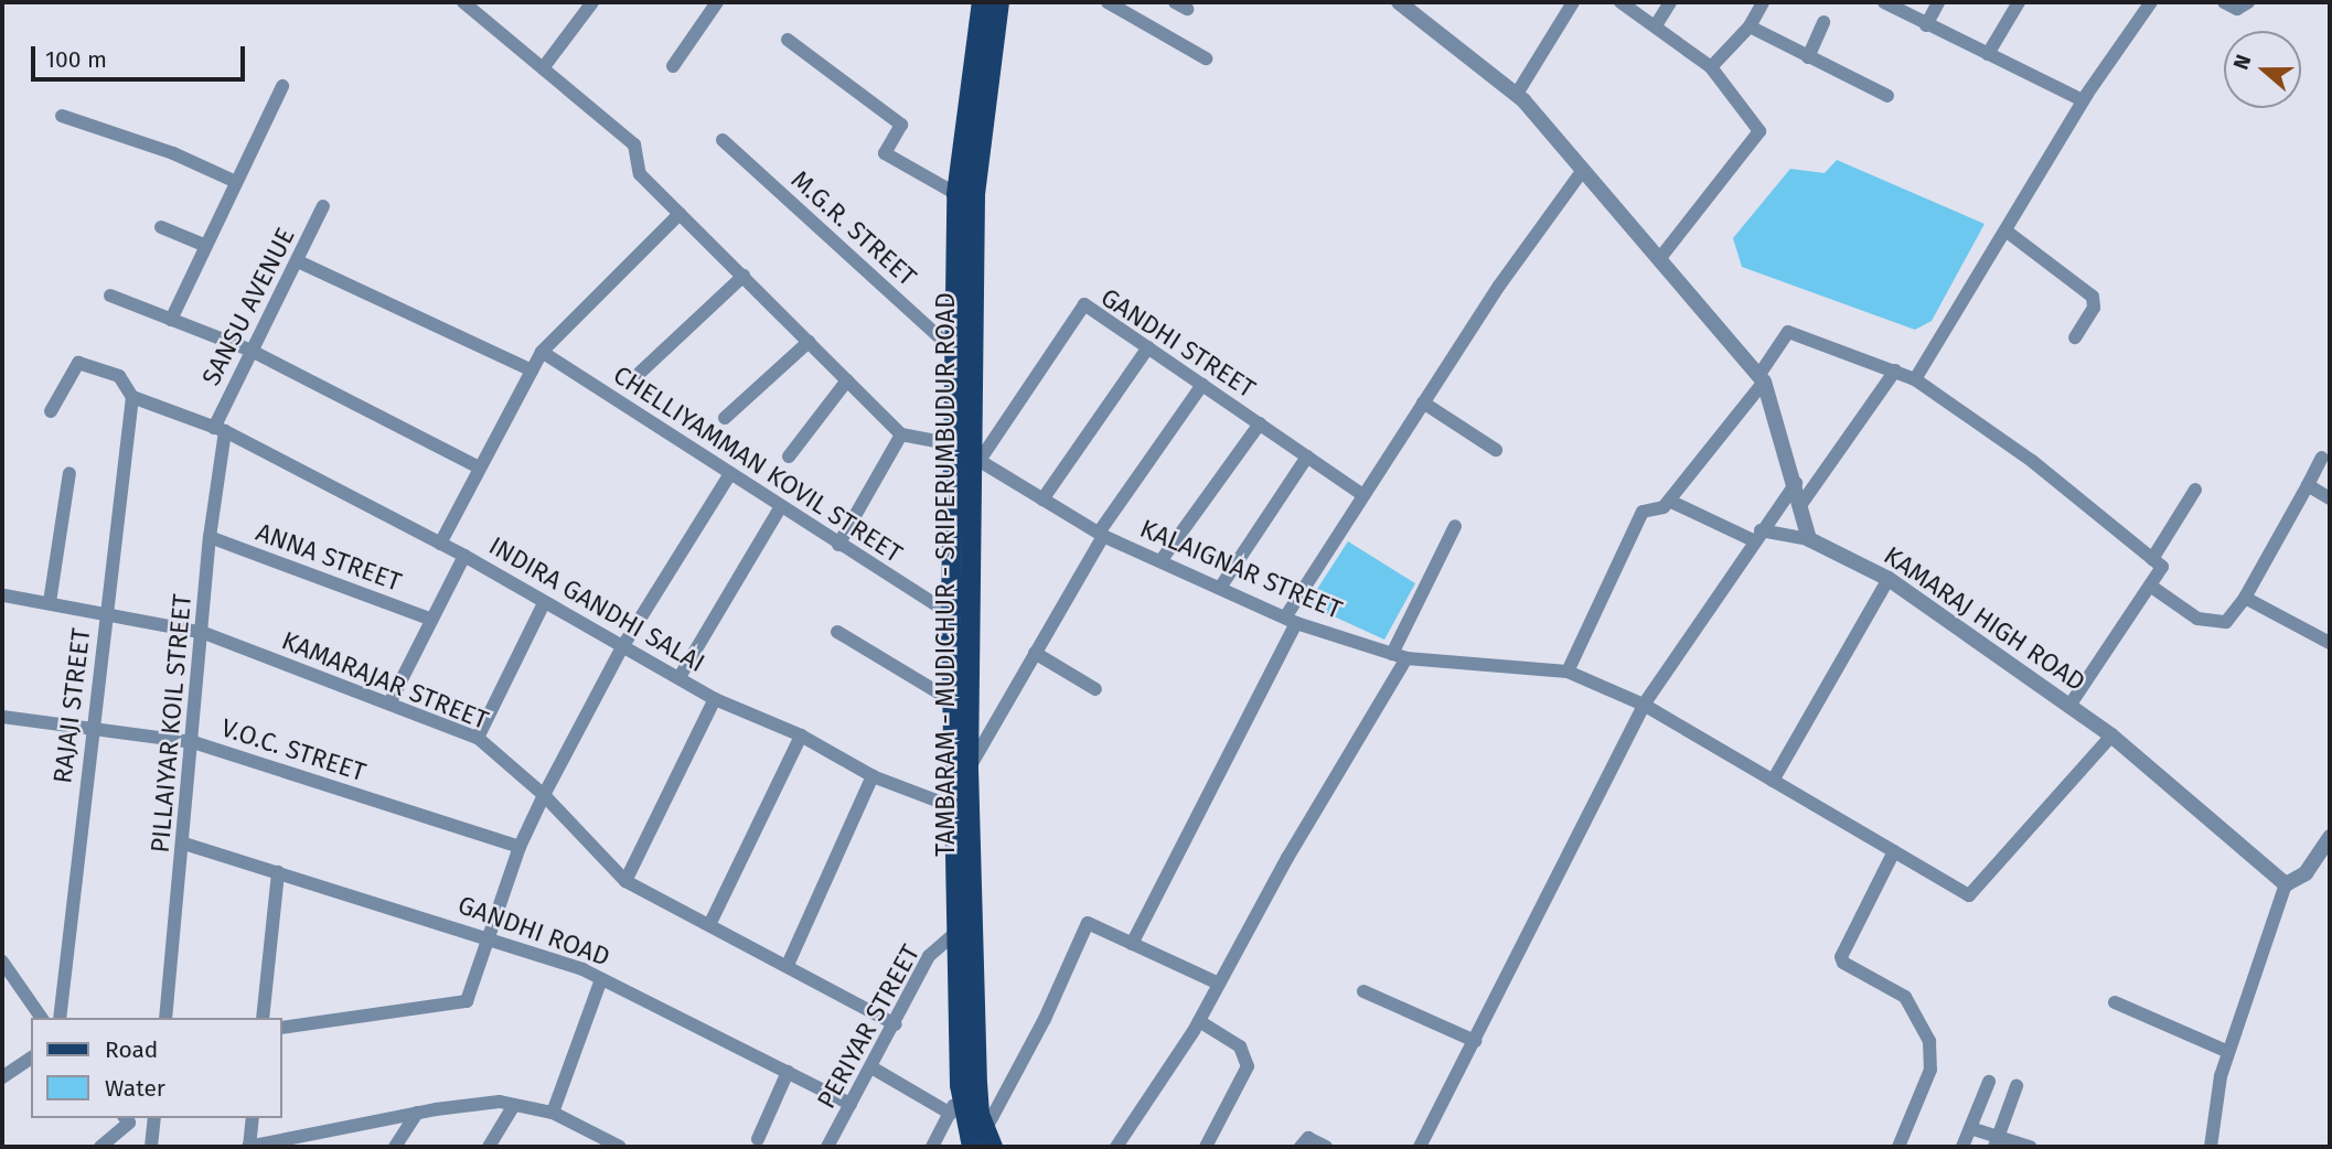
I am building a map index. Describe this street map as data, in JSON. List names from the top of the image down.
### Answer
{
  "streets": {
    "main road": ["TAMBARAM - MUDICHUR - SRIPERUMBUDUR ROAD"],
    "street": [
      "M.G.R. STREET",
      "SANSU AVENUE",
      "GANDHI STREET",
      "CHELLIYAMMAN KOVIL STREET",
      "ANNA STREET",
      "KALAIGNAR STREET",
      "INDIRA GANDHI SALAI",
      "KAMARAJ HIGH ROAD",
      "KAMARAJAR STREET",
      "RAJAJI STREET",
      "PILLAIYAR KOIL STREET",
      "V.O.C. STREET",
      "GANDHI ROAD",
      "PERIYAR STREET"
    ]
  },
  "crossings": [
    ["M.G.R. STREET", "TAMBARAM - MUDICHUR - SRIPERUMBUDUR ROAD"],
    ["SANSU AVENUE", "INDIRA GANDHI SALAI"],
    ["SANSU AVENUE", "PILLAIYAR KOIL STREET"],
    ["GANDHI STREET", "KALAIGNAR STREET"],
    ["GANDHI STREET", "TAMBARAM - MUDICHUR - SRIPERUMBUDUR ROAD"],
    ["CHELLIYAMMAN KOVIL STREET", "TAMBARAM - MUDICHUR - SRIPERUMBUDUR ROAD"],
    ["ANNA STREET", "PILLAIYAR KOIL STREET"],
    ["KALAIGNAR STREET", "TAMBARAM - MUDICHUR - SRIPERUMBUDUR ROAD"],
    ["KALAIGNAR STREET", "KAMARAJ HIGH ROAD"],
    ["TAMBARAM - MUDICHUR - SRIPERUMBUDUR ROAD", "INDIRA GANDHI SALAI"],
    ["TAMBARAM - MUDICHUR - SRIPERUMBUDUR ROAD", "PERIYAR STREET"],
    ["INDIRA GANDHI SALAI", "RAJAJI STREET"],
    ["INDIRA GANDHI SALAI", "PILLAIYAR KOIL STREET"],
    ["KAMARAJAR STREET", "RAJAJI STREET"],
    ["KAMARAJAR STREET", "PILLAIYAR KOIL STREET"],
    ["KAMARAJAR STREET", "PERIYAR STREET"],
    ["RAJAJI STREET", "V.O.C. STREET"],
    ["PILLAIYAR KOIL STREET", "V.O.C. STREET"],
    ["PILLAIYAR KOIL STREET", "GANDHI ROAD"],
    ["GANDHI ROAD", "PERIYAR STREET"]
  ],
  "legend": ["Road", "Water"],
  "scale_bar": "100 m",
  "north": "left"
}
